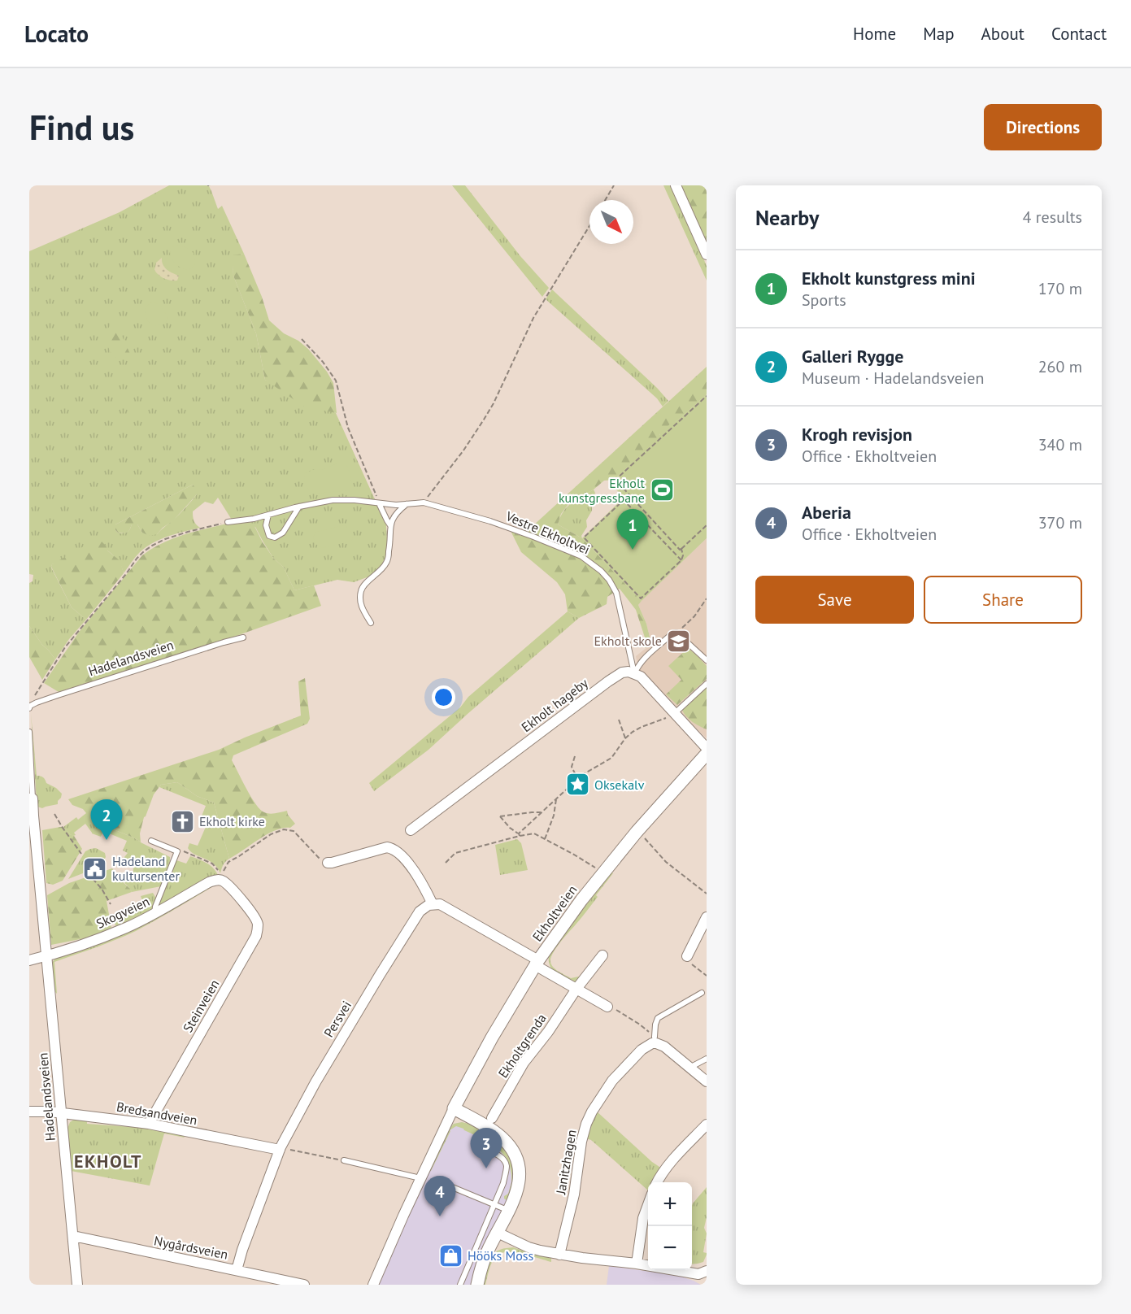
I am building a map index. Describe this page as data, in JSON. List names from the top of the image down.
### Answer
{
  "streets": {
    "street": [
      "Hadelandsveien",
      "Ekholt hageby",
      "Skogveien",
      "Ekholtveien",
      "Steinveien",
      "Persvei",
      "Ekholtgrenda",
      "Bredsandveien",
      "Janitzhagen",
      "Nygårdsveien"
    ],
    "lane": ["Vestre Ekholtvei"]
  },
  "crossings": [
    ["Vestre Ekholtvei", "Ekholt hageby"],
    ["Hadelandsveien", "Skogveien"],
    ["Hadelandsveien", "Bredsandveien"],
    ["Hadelandsveien", "Nygårdsveien"],
    ["Skogveien", "Steinveien"],
    ["Steinveien", "Bredsandveien"],
    ["Persvei", "Bredsandveien"],
    ["Persvei", "Nygårdsveien"]
  ],
  "districts": ["EKHOLT"],
  "places": {
    "sports": ["Ekholt kunstgressbane"],
    "school or university": ["Ekholt skole"],
    "place": ["Oksekalv"],
    "church": ["Ekholt kirke"],
    "public building": ["Hadeland kultursenter"],
    "shop": ["Hööks Moss"]
  },
  "north": "bottom right",
  "page": {
    "header": "Locato",
    "nav": [
      "Home",
      "Map",
      "About",
      "Contact"
    ],
    "buttons": [
      "Directions",
      ["Save", "Share"]
    ],
    "title": "Find us",
    "heading": ["Nearby", "4 results"],
    "list": [
      {
        "mark": "1",
        "name": "Ekholt kunstgress mini",
        "note": "Sports",
        "value": "170 m"
      },
      {
        "mark": "2",
        "name": "Galleri Rygge",
        "note": "Museum · Hadelandsveien",
        "value": "260 m"
      },
      {
        "mark": "3",
        "name": "Krogh revisjon",
        "note": "Office · Ekholtveien",
        "value": "340 m"
      },
      {
        "mark": "4",
        "name": "Aberia",
        "note": "Office · Ekholtveien",
        "value": "370 m"
      }
    ],
    "pins": [
      "1",
      "2",
      "3",
      "4"
    ],
    "map_buttons": ["+", "−"]
  }
}
